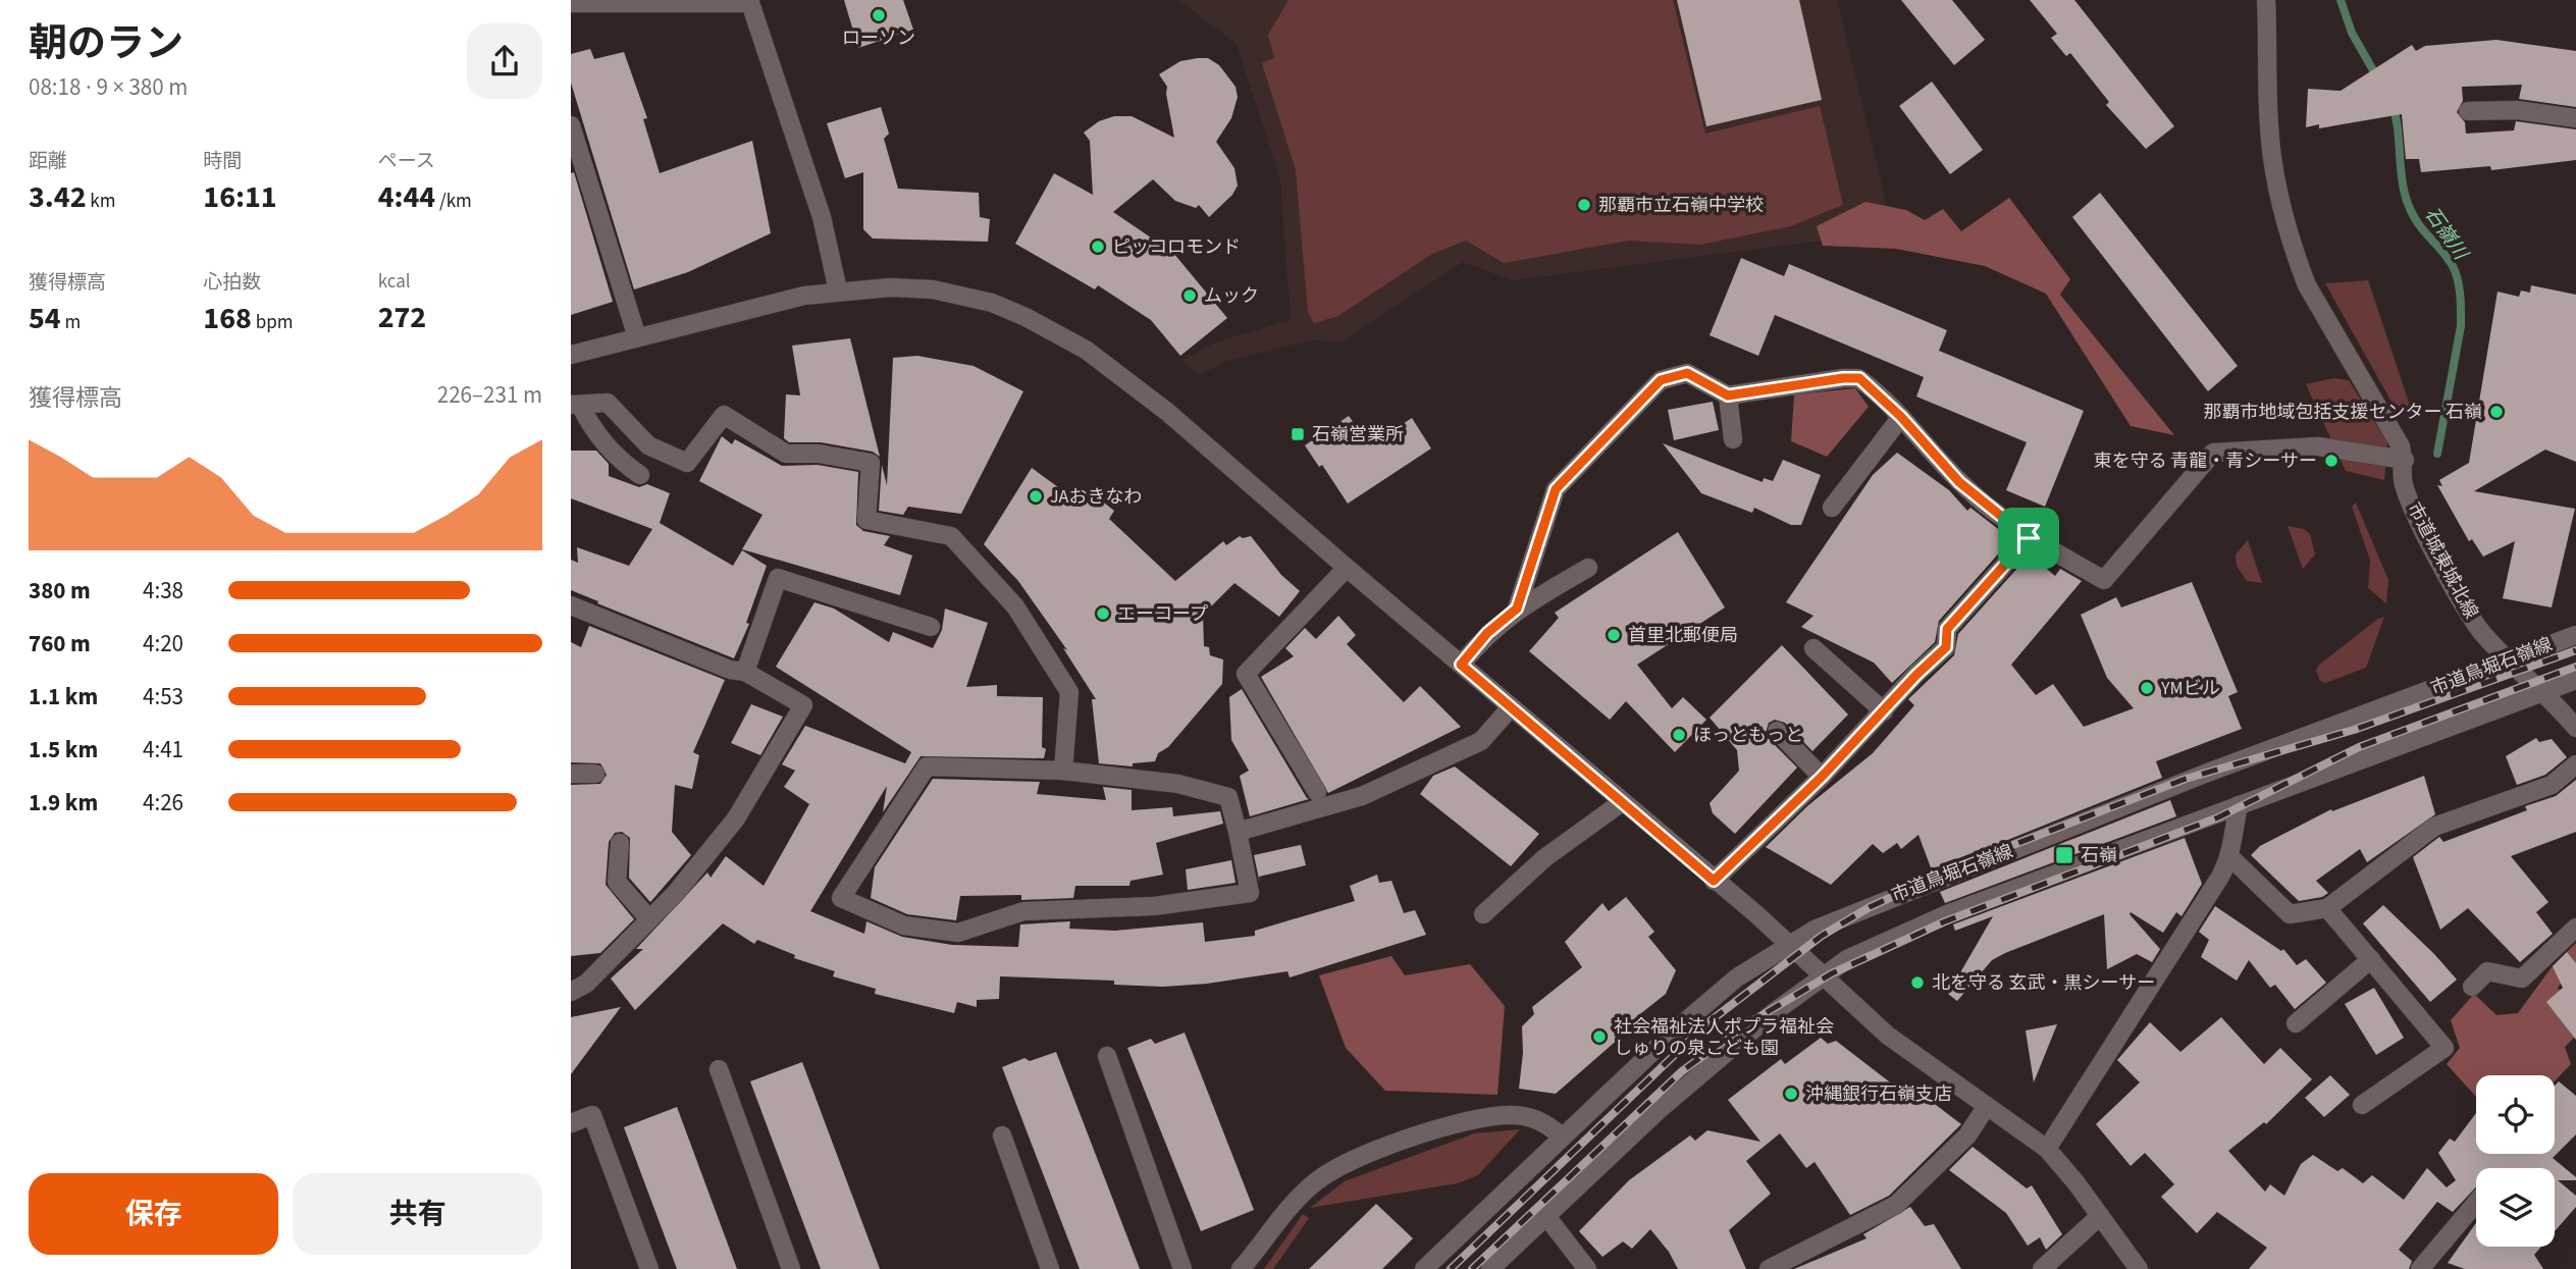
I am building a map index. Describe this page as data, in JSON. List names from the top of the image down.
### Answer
{
  "streets": {
    "street": ["市道城東城北線", "市道鳥堀石嶺線"]
  },
  "crossings": [
    ["市道城東城北線", "市道鳥堀石嶺線"]
  ],
  "water": ["石嶺川"],
  "places": {
    "other": [
      "ローソン",
      "那覇市立石嶺中学校",
      "ピッコロモンド",
      "ムック",
      "那覇市地域包括支援センター 石嶺",
      "東を守る 青龍・青シーサー",
      "JAおきなわ",
      "エーコープ",
      "首里北郵便局",
      "YMビル",
      "ほっともっと",
      "北を守る 玄武・黒シーサー",
      "社会福祉法人ポプラ福祉会 しゅりの泉こども園",
      "沖縄銀行石嶺支店"
    ],
    "transit": ["石嶺営業所", "石嶺"]
  },
  "page": {
    "heading": ["朝のラン", "08:18 · 9 × 380 m"],
    "stats": [
      ["距離", "3.42 km"],
      ["時間", "16:11"],
      ["ペース", "4:44 /km"],
      ["獲得標高", "54 m"],
      ["心拍数", "168 bpm"],
      ["kcal", "272"]
    ],
    "chart": ["獲得標高", "226–231 m"],
    "list": [
      {
        "name": "380 m",
        "note": "4:38"
      },
      {
        "name": "760 m",
        "note": "4:20"
      },
      {
        "name": "1.1 km",
        "note": "4:53"
      },
      {
        "name": "1.5 km",
        "note": "4:41"
      },
      {
        "name": "1.9 km",
        "note": "4:26"
      }
    ],
    "buttons": ["保存", "共有"]
  }
}
